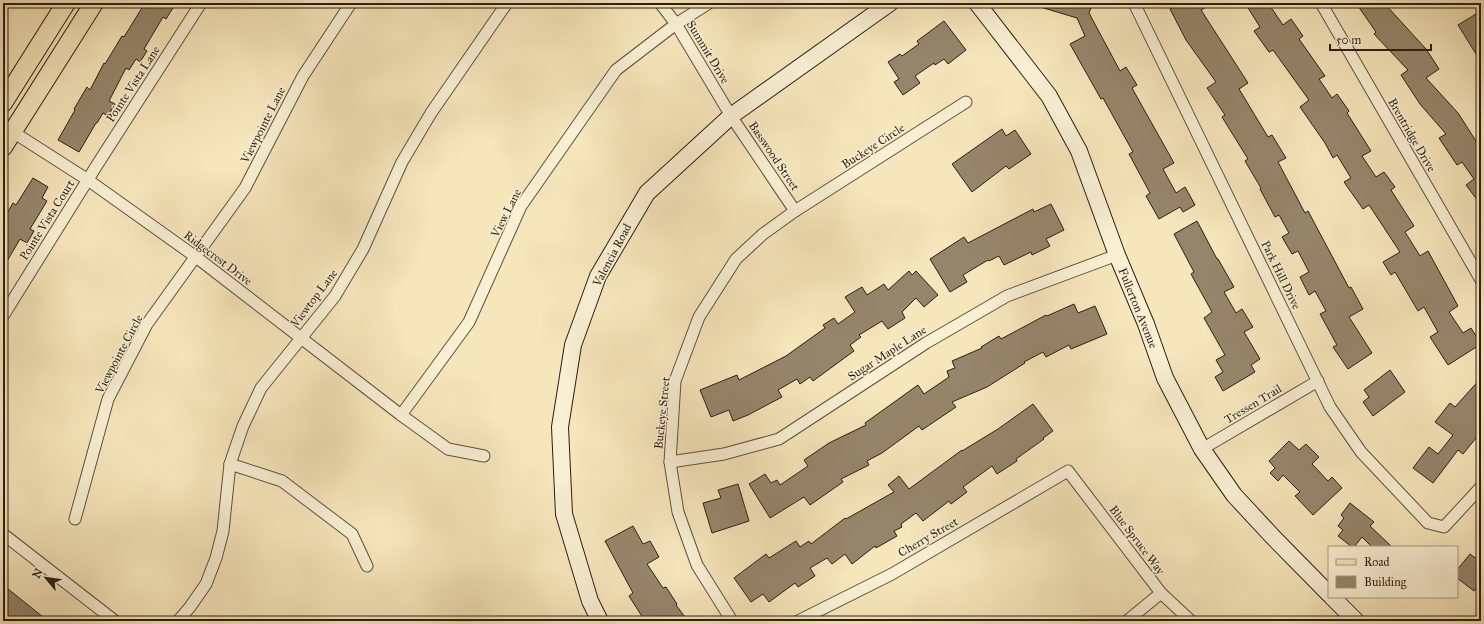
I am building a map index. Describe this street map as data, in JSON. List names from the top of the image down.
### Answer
{
  "streets": {
    "street": [
      "Summit Drive",
      "Pointe Vista Lane",
      "Viewpointe Lane",
      "Brentridge Drive",
      "Buckeye Circle",
      "Basswood Street",
      "View Lane",
      "Pointe Vista Court",
      "Valencia Road",
      "Ridgecrest Drive",
      "Park Hill Drive",
      "Viewtop Lane",
      "Fullerton Avenue",
      "Sugar Maple Lane",
      "Viewpointe Circle",
      "Tressen Trail",
      "Buckeye Street",
      "Cherry Street",
      "Blue Spruce Way"
    ]
  },
  "crossings": [
    ["Summit Drive", "Basswood Street"],
    ["Summit Drive", "View Lane"],
    ["Summit Drive", "Valencia Road"],
    ["Pointe Vista Lane", "Pointe Vista Court"],
    ["Pointe Vista Lane", "Ridgecrest Drive"],
    ["Viewpointe Lane", "Ridgecrest Drive"],
    ["Viewpointe Lane", "Viewpointe Circle"],
    ["Buckeye Circle", "Basswood Street"],
    ["Buckeye Circle", "Buckeye Street"],
    ["Basswood Street", "Valencia Road"],
    ["Basswood Street", "Buckeye Street"],
    ["View Lane", "Ridgecrest Drive"],
    ["Pointe Vista Court", "Ridgecrest Drive"],
    ["Ridgecrest Drive", "Viewtop Lane"],
    ["Ridgecrest Drive", "Viewpointe Circle"],
    ["Park Hill Drive", "Tressen Trail"],
    ["Fullerton Avenue", "Sugar Maple Lane"],
    ["Fullerton Avenue", "Tressen Trail"],
    ["Sugar Maple Lane", "Buckeye Street"],
    ["Cherry Street", "Blue Spruce Way"]
  ],
  "legend": ["Road", "Building"],
  "scale_bar": "50 m",
  "north": "top left"
}
